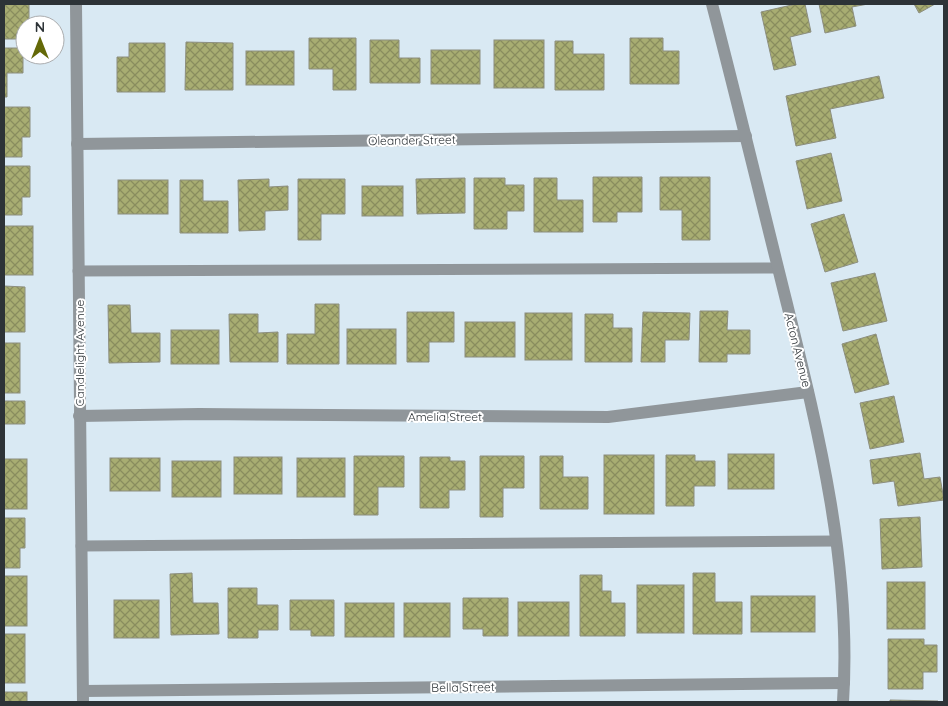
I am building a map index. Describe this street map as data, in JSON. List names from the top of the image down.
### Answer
{
  "streets": {
    "street": [
      "Oleander Street",
      "Acton Avenue",
      "Candlelight Avenue",
      "Amelia Street",
      "Bella Street"
    ]
  },
  "crossings": [
    ["Oleander Street", "Acton Avenue"],
    ["Oleander Street", "Candlelight Avenue"],
    ["Acton Avenue", "Amelia Street"],
    ["Acton Avenue", "Bella Street"],
    ["Candlelight Avenue", "Amelia Street"],
    ["Candlelight Avenue", "Bella Street"]
  ],
  "north": "top"
}
